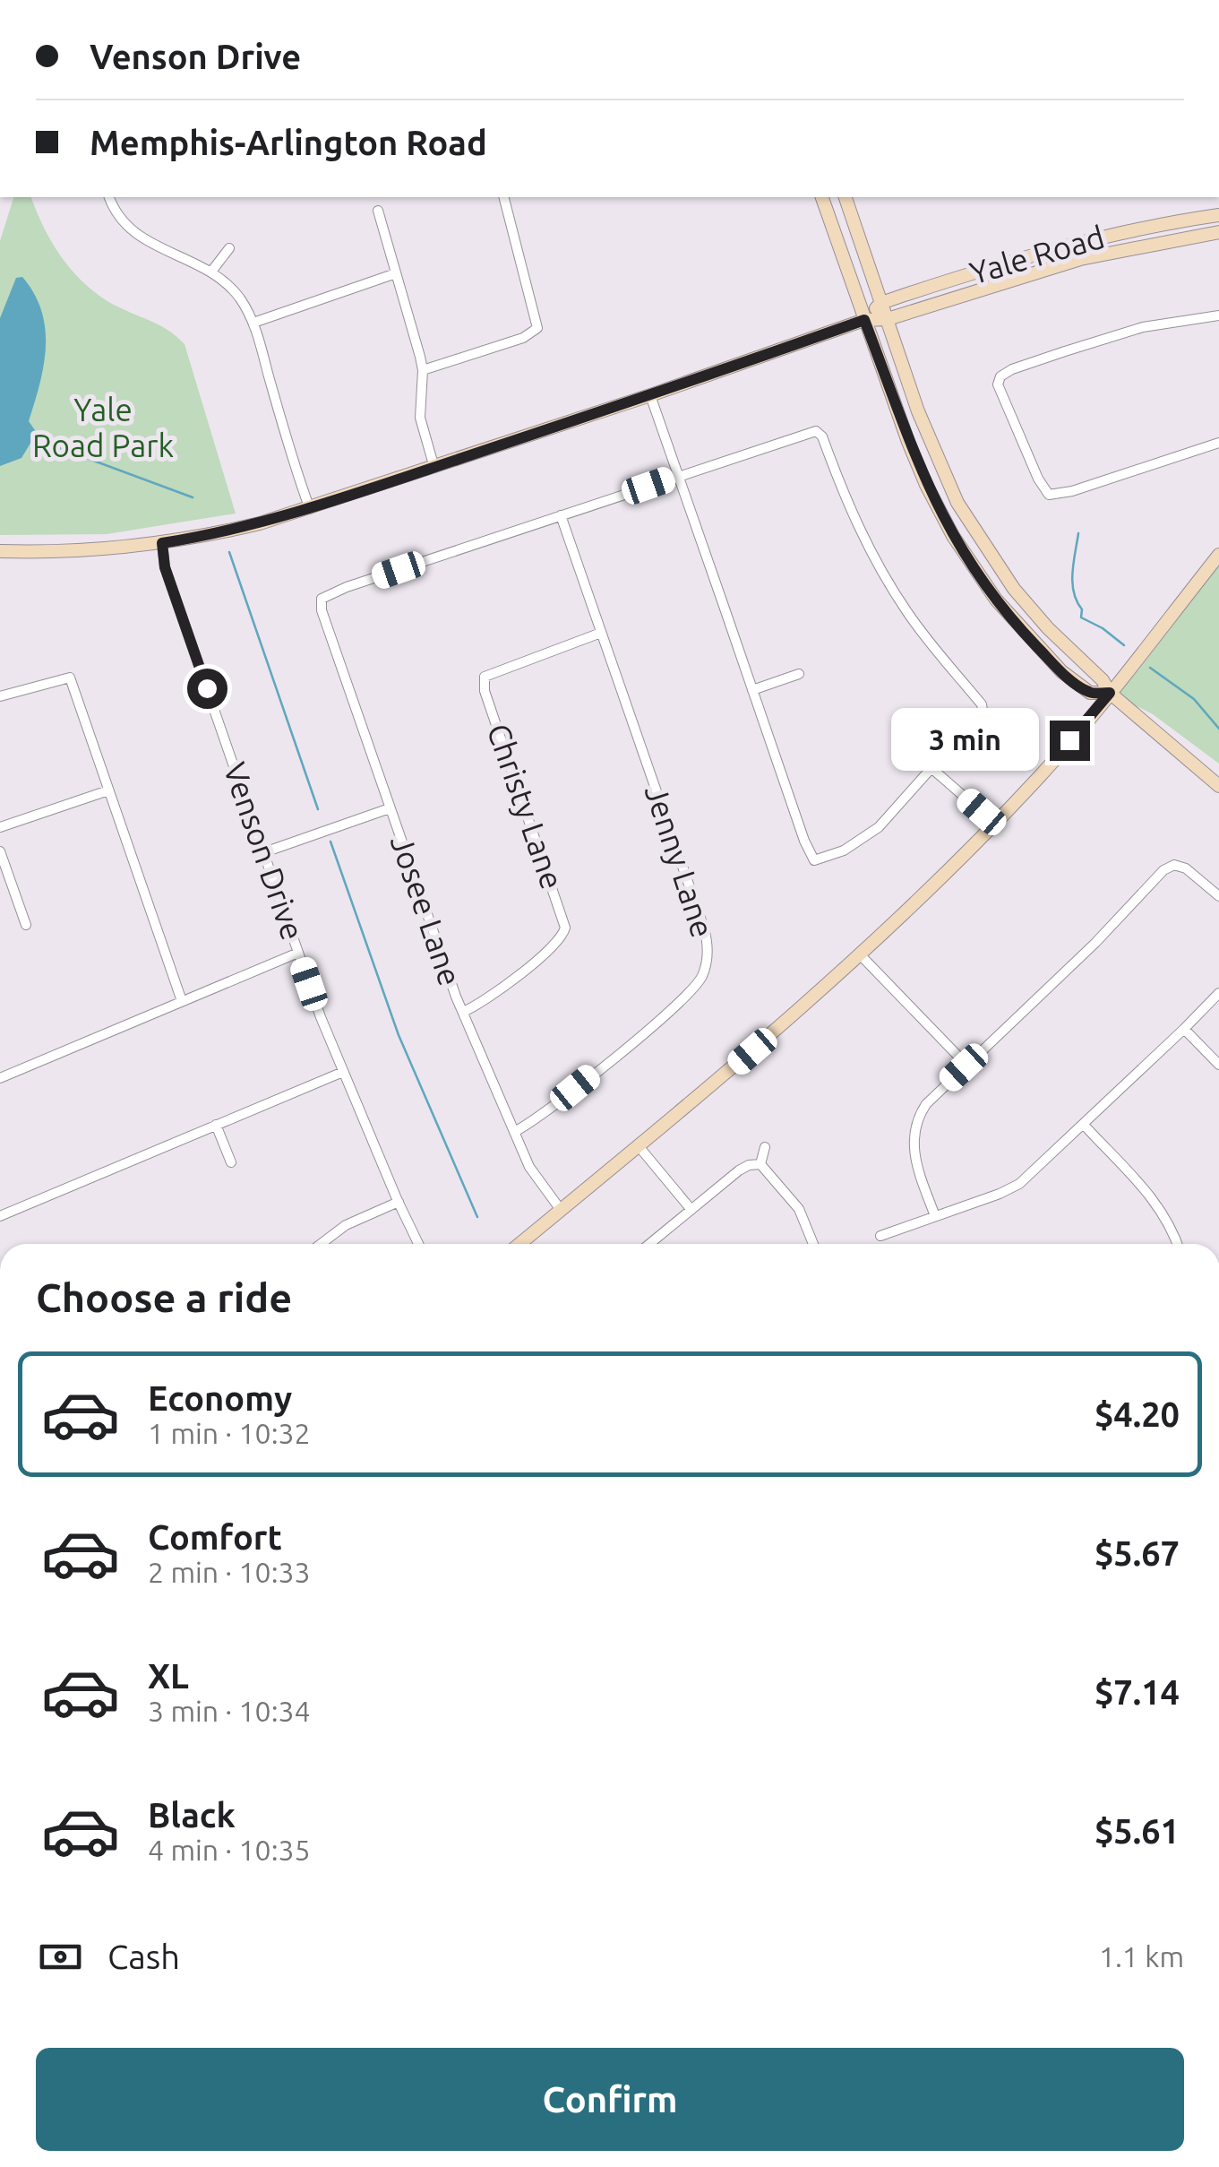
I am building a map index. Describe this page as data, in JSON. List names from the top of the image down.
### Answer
{
  "streets": {
    "main road": ["Yale Road"],
    "street": [
      "Christy Lane",
      "Venson Drive",
      "Jenny Lane",
      "Josee Lane"
    ]
  },
  "crossings": [
    ["Yale Road", "Venson Drive"],
    ["Christy Lane", "Jenny Lane"],
    ["Christy Lane", "Josee Lane"],
    ["Jenny Lane", "Josee Lane"]
  ],
  "parks": ["Yale Road Park"],
  "page": {
    "banner": ["Venson Drive", "Memphis-Arlington Road"],
    "bubble": "3 min",
    "heading": "Choose a ride",
    "list": [
      {
        "name": "Economy",
        "note": "1 min · 10:32",
        "value": "$4.20"
      },
      {
        "name": "Comfort",
        "note": "2 min · 10:33",
        "value": "$5.67"
      },
      {
        "name": "XL",
        "note": "3 min · 10:34",
        "value": "$7.14"
      },
      {
        "name": "Black",
        "note": "4 min · 10:35",
        "value": "$5.61"
      }
    ],
    "pay": ["Cash", "1.1 km"],
    "buttons": "Confirm"
  }
}
